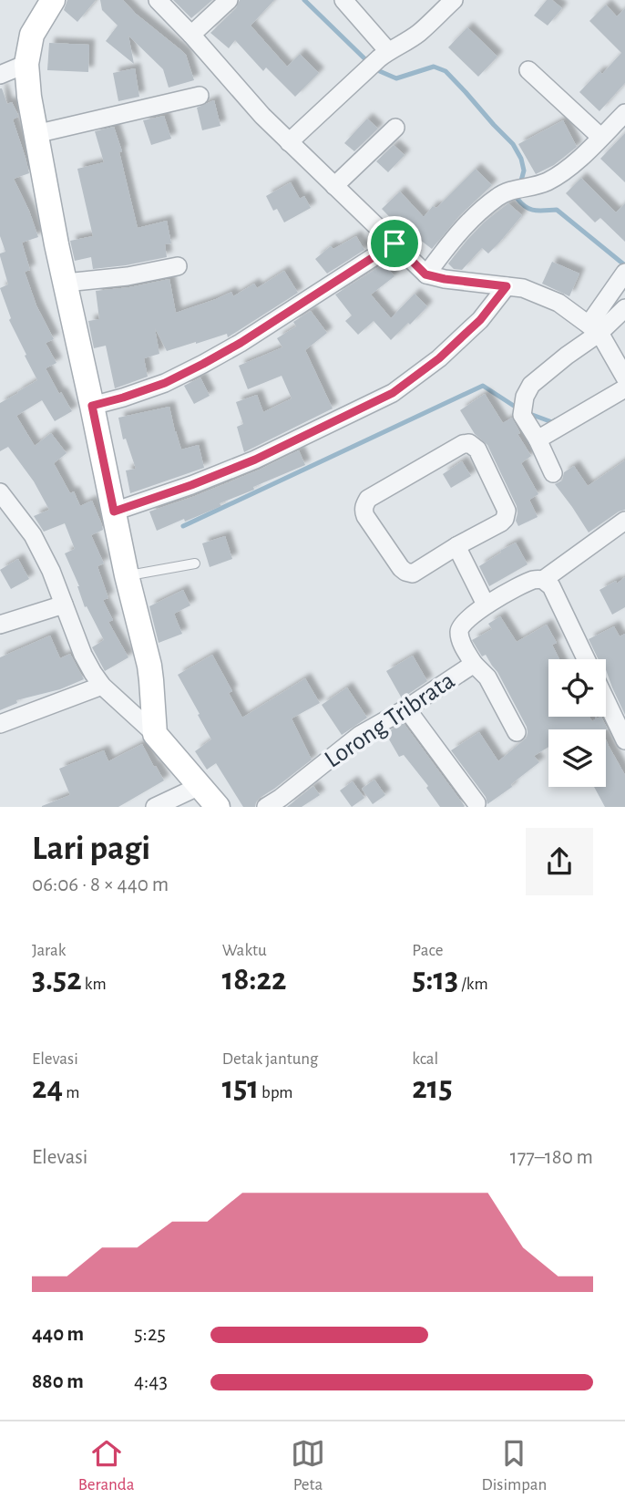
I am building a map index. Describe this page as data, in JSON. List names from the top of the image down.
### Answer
{
  "streets": {
    "street": ["Lorong Tribrata"]
  },
  "page": {
    "heading": ["Lari pagi", "06:06 · 8 × 440 m"],
    "stats": [
      ["Jarak", "3.52 km"],
      ["Waktu", "18:22"],
      ["Pace", "5:13 /km"],
      ["Elevasi", "24 m"],
      ["Detak jantung", "151 bpm"],
      ["kcal", "215"]
    ],
    "chart": ["Elevasi", "177–180 m"],
    "list": [
      {
        "name": "440 m",
        "note": "5:25"
      },
      {
        "name": "880 m",
        "note": "4:43"
      }
    ],
    "tabs": ["Beranda", "Peta", "Disimpan"]
  }
}
